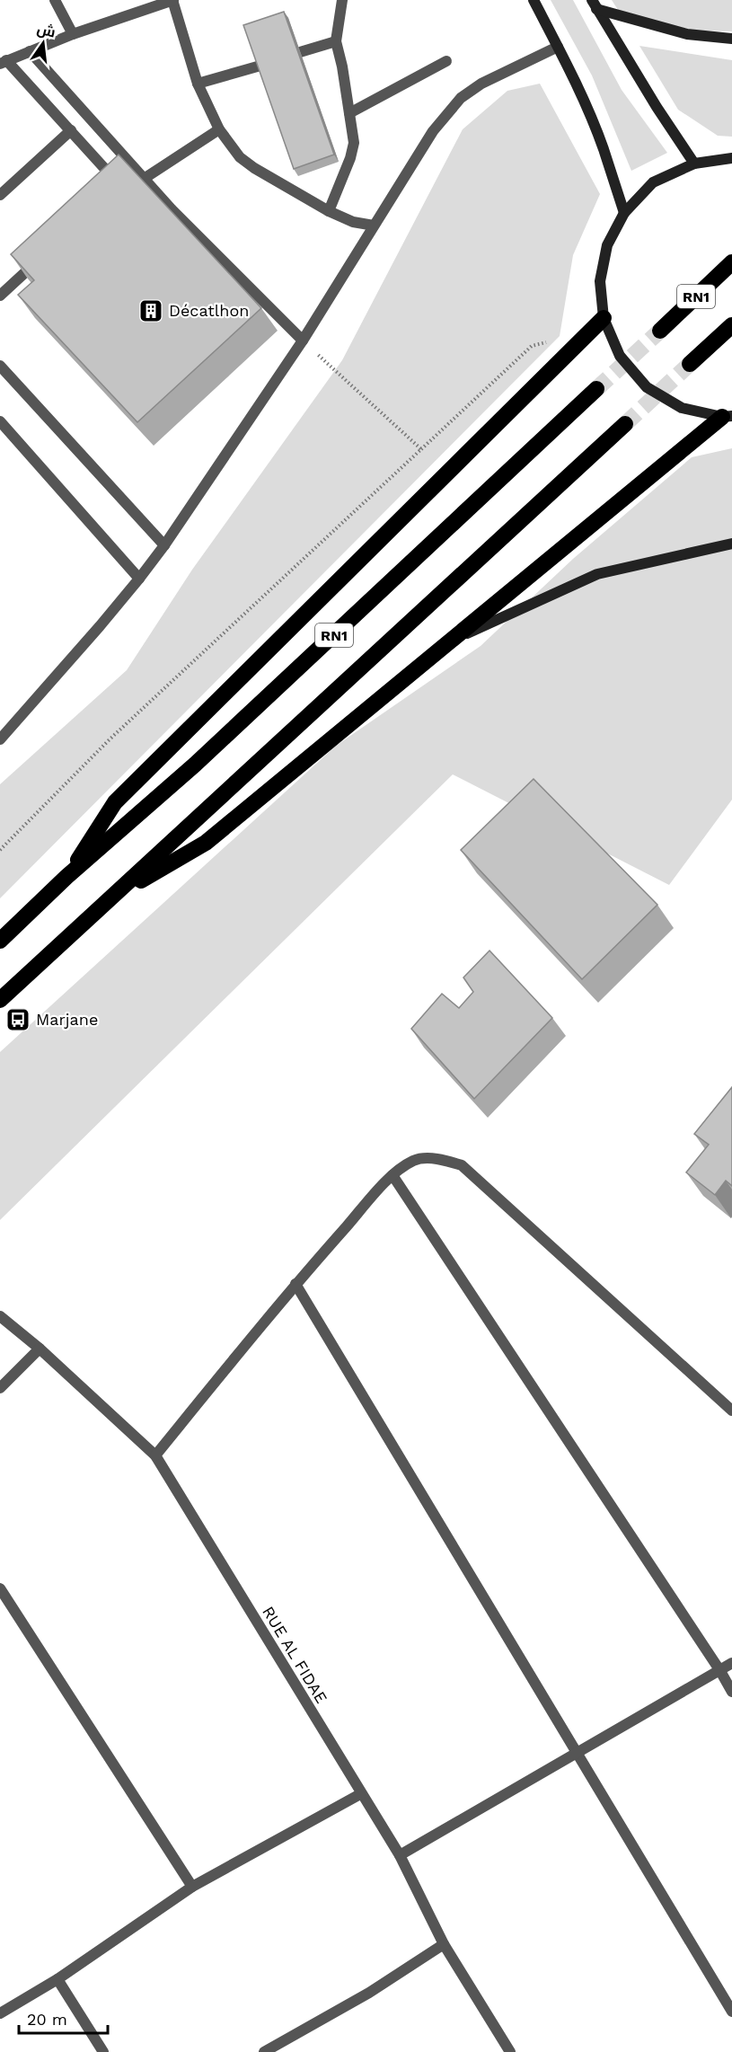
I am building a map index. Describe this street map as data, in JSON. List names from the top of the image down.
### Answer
{
  "streets": {
    "highway": ["RN1"],
    "street": ["RUE AL FIDAE"]
  },
  "places": {
    "building": ["Décatlhon"],
    "bus stop": ["Marjane"]
  },
  "scale_bar": "20 m",
  "north": "top"
}
